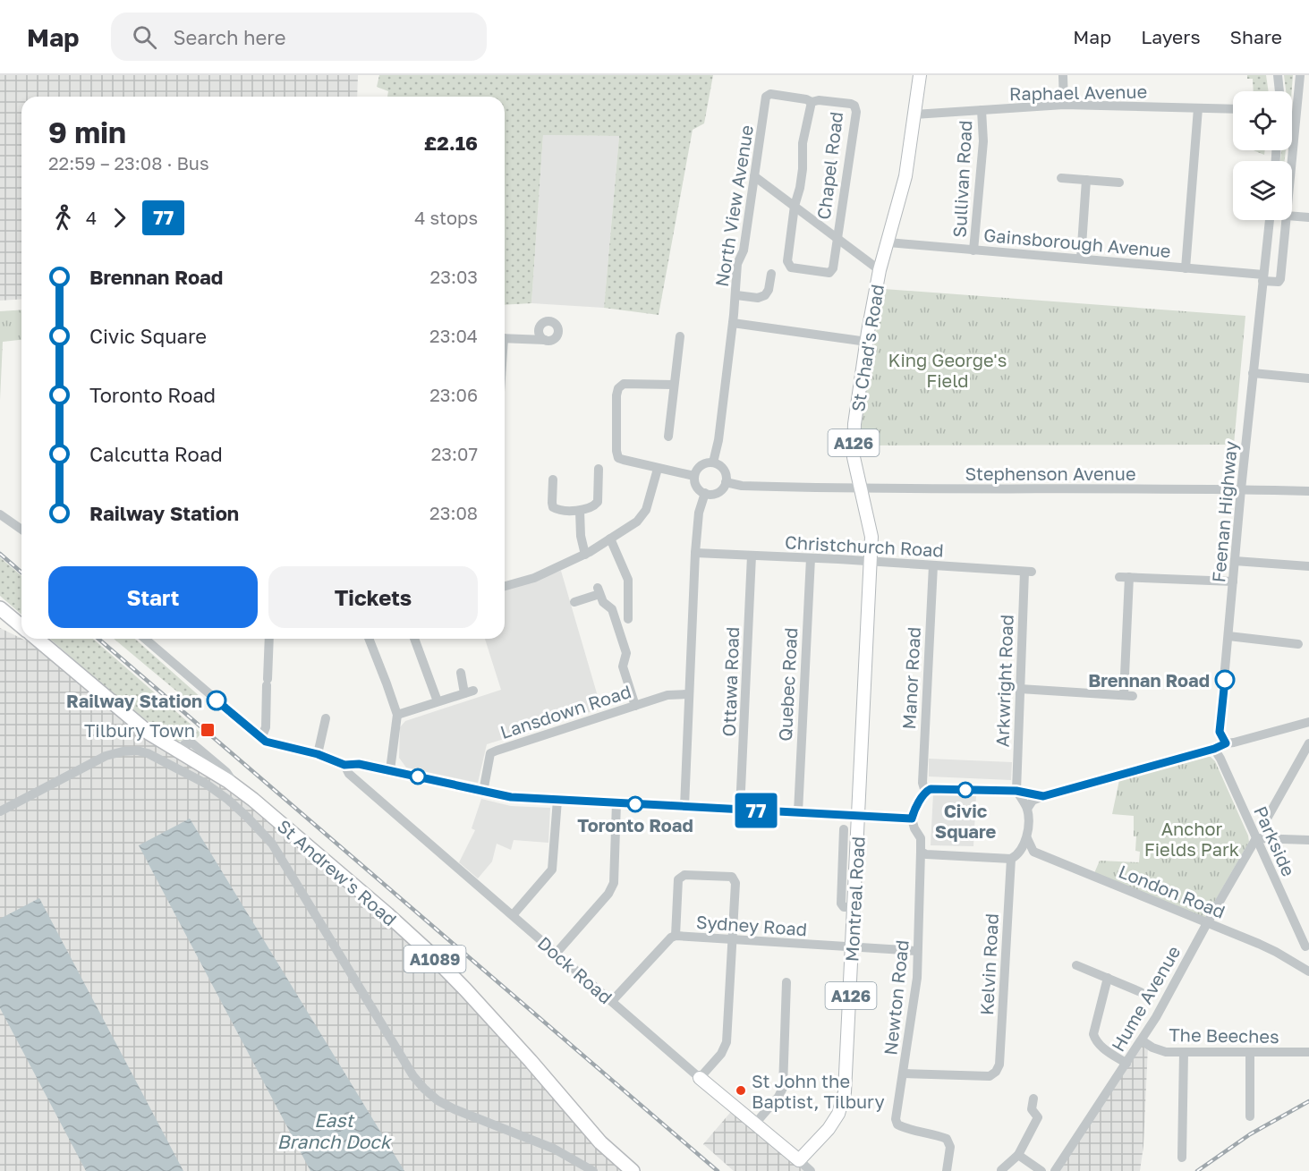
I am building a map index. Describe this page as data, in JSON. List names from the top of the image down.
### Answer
{
  "streets": {
    "highway": ["St Andrew's Road", "A1089"],
    "main road": [
      "St Chad's Road",
      "A126",
      "Montreal Road",
      "Dock Road"
    ],
    "street": [
      "Raphael Avenue",
      "Chapel Road",
      "Sullivan Road",
      "North View Avenue",
      "Gainsborough Avenue",
      "Stephenson Avenue",
      "Feenan Highway",
      "Christchurch Road",
      "Manor Road",
      "Arkwright Road",
      "Ottawa Road",
      "Quebec Road",
      "Lansdown Road",
      "Parkside",
      "London Road",
      "Sydney Road",
      "Kelvin Road",
      "Newton Road",
      "Hume Avenue",
      "The Beeches"
    ]
  },
  "crossings": [
    ["Raphael Avenue", "Sullivan Road"],
    ["Raphael Avenue", "St Chad's Road"],
    ["Chapel Road", "North View Avenue"],
    ["Sullivan Road", "Gainsborough Avenue"],
    ["North View Avenue", "Stephenson Avenue"],
    ["Gainsborough Avenue", "St Chad's Road"],
    ["Gainsborough Avenue", "Feenan Highway"],
    ["St Chad's Road", "Stephenson Avenue"],
    ["St Chad's Road", "Christchurch Road"],
    ["St Chad's Road", "Montreal Road"],
    ["Stephenson Avenue", "Feenan Highway"],
    ["Christchurch Road", "Manor Road"],
    ["Christchurch Road", "Arkwright Road"],
    ["Christchurch Road", "Ottawa Road"],
    ["Christchurch Road", "Quebec Road"],
    ["Parkside", "Hume Avenue"],
    ["London Road", "Hume Avenue"],
    ["Montreal Road", "Sydney Road"],
    ["Montreal Road", "Dock Road"],
    ["Sydney Road", "Dock Road"],
    ["Sydney Road", "Newton Road"],
    ["Kelvin Road", "Newton Road"],
    ["Hume Avenue", "The Beeches"]
  ],
  "water": ["East Branch Dock"],
  "parks": ["King George's Field", "Anchor Fields Park"],
  "places": {
    "other": [
      "Brennan Road",
      "Railway Station",
      "Civic Square",
      "Toronto Road",
      "St John the Baptist, Tilbury"
    ],
    "transit": ["Tilbury Town"]
  },
  "lines": ["bus line 77"],
  "page": {
    "header": "Map",
    "search": "Search here",
    "nav": ["Map", "Layers", "Share"],
    "on_map": "77",
    "heading": ["9 min", "22:59 – 23:08 · Bus", "£2.16"],
    "legs": ["4", "77", "4 stops"],
    "list": [
      {
        "name": "Brennan Road",
        "value": "23:03"
      },
      {
        "name": "Civic Square",
        "value": "23:04"
      },
      {
        "name": "Toronto Road",
        "value": "23:06"
      },
      {
        "name": "Calcutta Road",
        "value": "23:07"
      },
      {
        "name": "Railway Station",
        "value": "23:08"
      }
    ],
    "buttons": ["Start", "Tickets"]
  }
}
